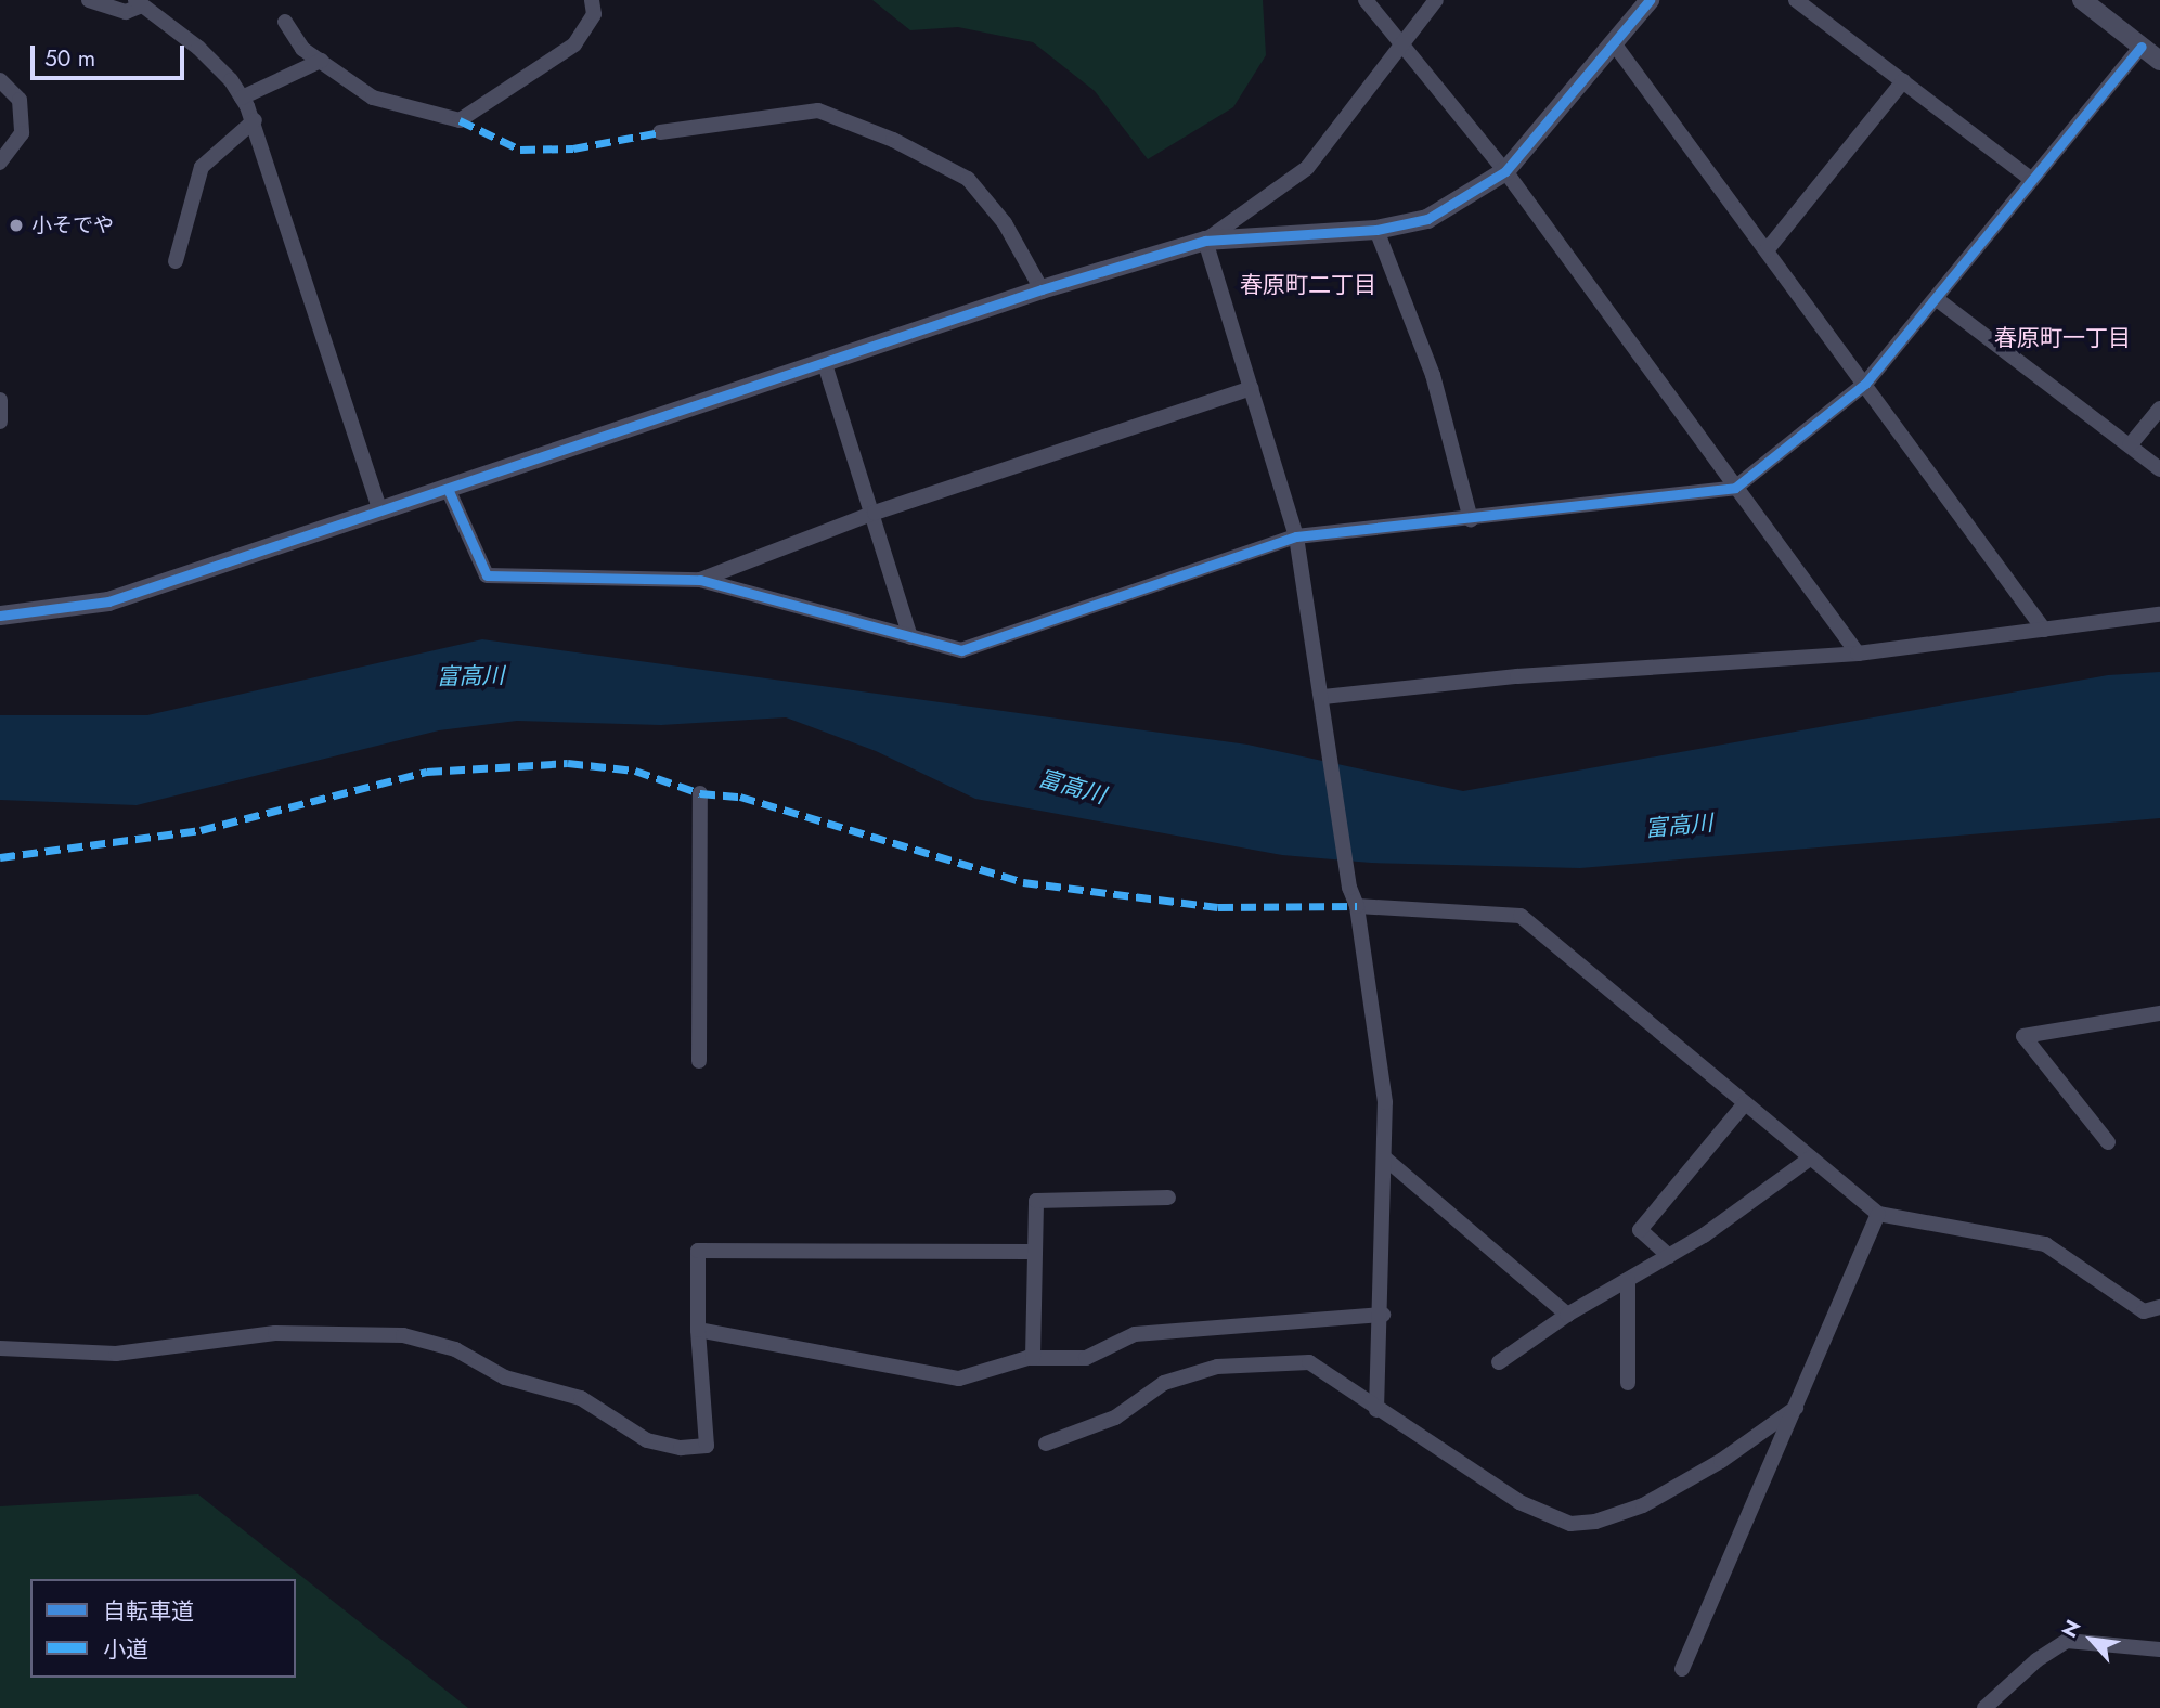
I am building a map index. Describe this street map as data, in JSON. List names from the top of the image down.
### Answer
{
  "districts": ["春原町二丁目", "春原町一丁目"],
  "water": ["富高川"],
  "places": ["小そでや"],
  "legend": ["自転車道", "小道"],
  "scale_bar": "50 m",
  "north": "top left"
}
